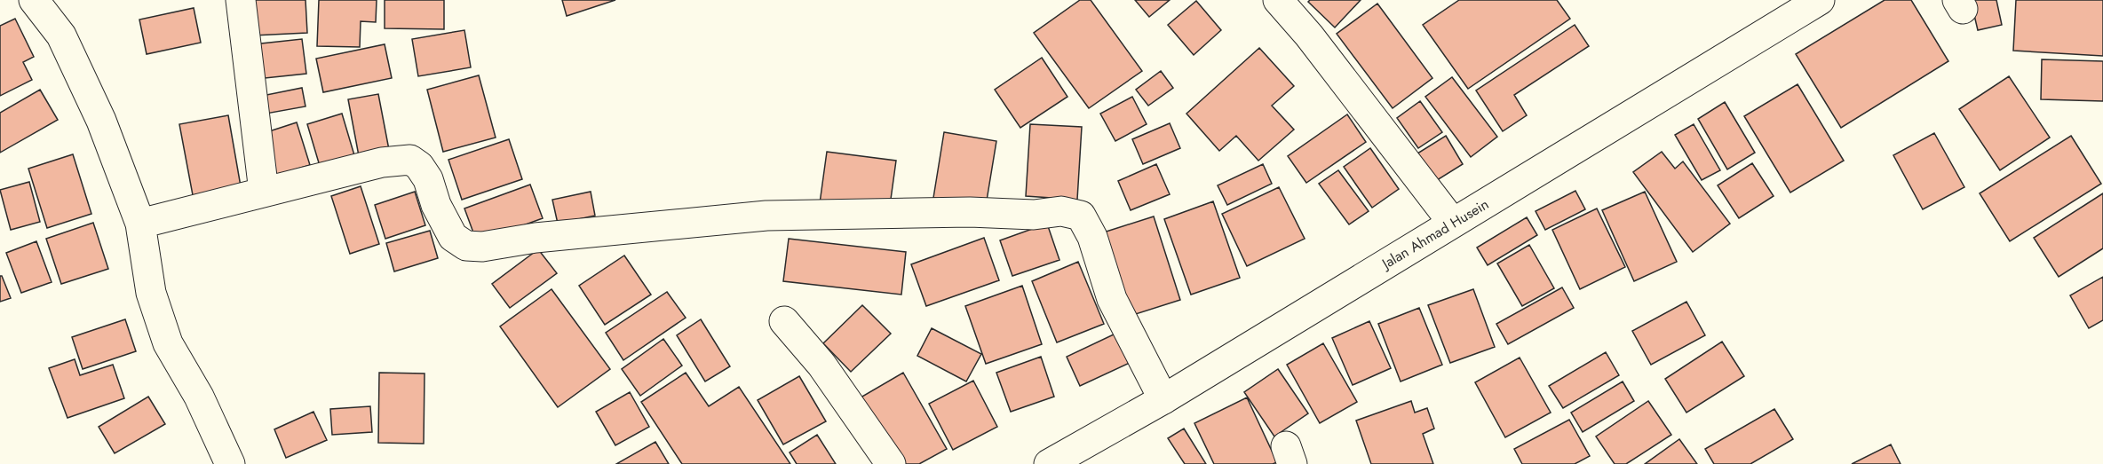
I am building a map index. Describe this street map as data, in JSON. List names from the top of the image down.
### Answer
{
  "streets": {
    "street": ["Jalan Ahmad Husein"]
  }
}
